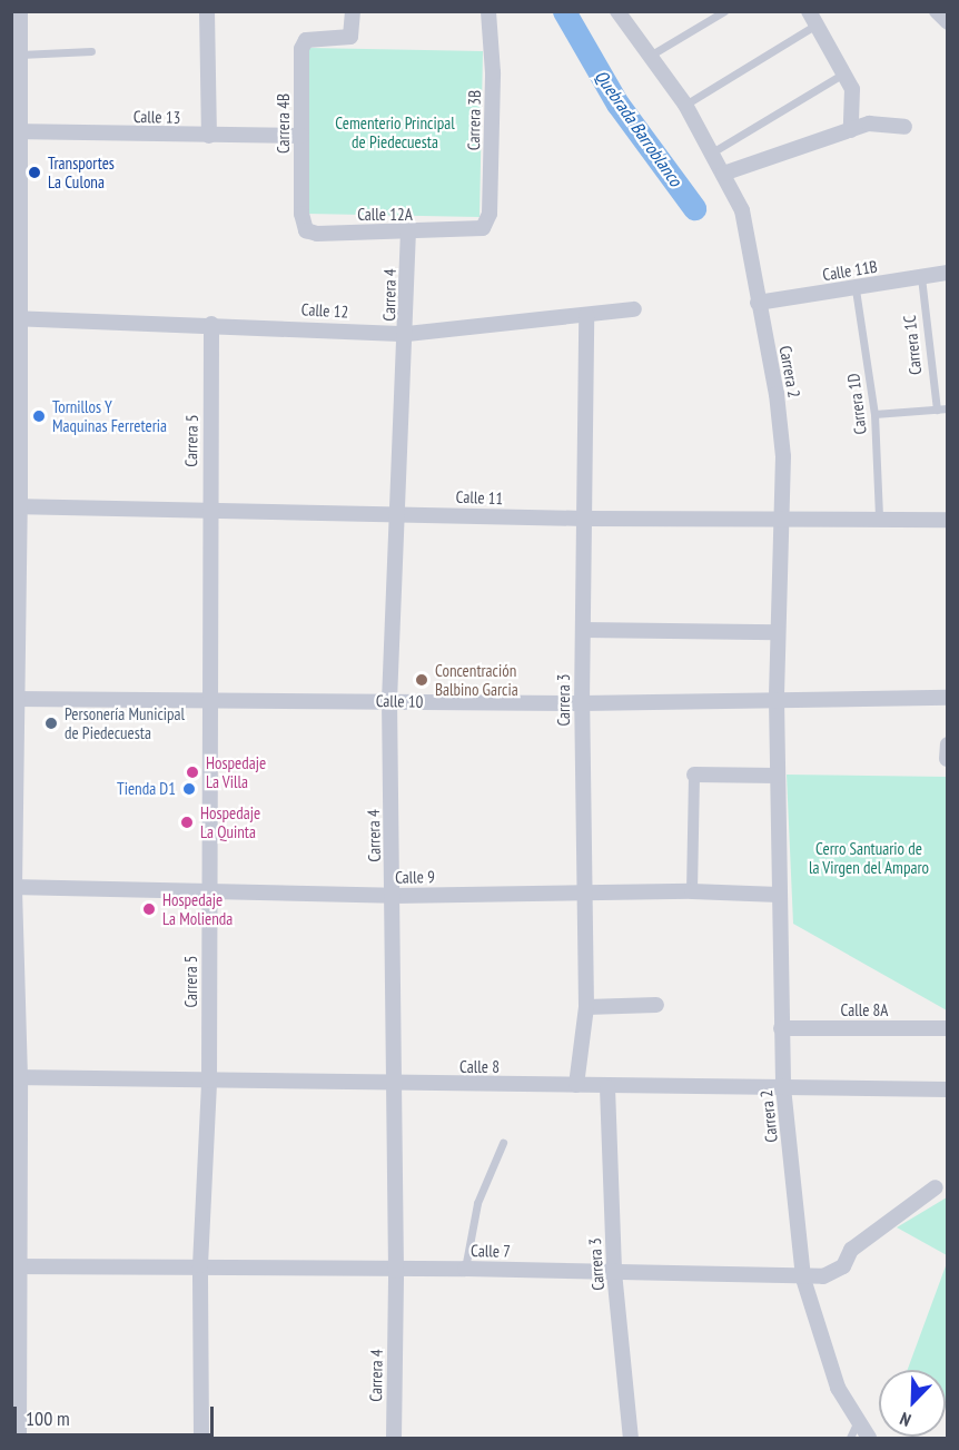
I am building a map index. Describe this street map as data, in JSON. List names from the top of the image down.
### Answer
{
  "streets": {
    "street": [
      "Calle 13",
      "Carrera 3B",
      "Carrera 4B",
      "Calle 12A",
      "Calle 11B",
      "Carrera 4",
      "Calle 12",
      "Carrera 2",
      "Carrera 5",
      "Calle 11",
      "Carrera 3",
      "Calle 10",
      "Calle 9",
      "Calle 8A",
      "Calle 8",
      "Calle 7"
    ],
    "lane": ["Carrera 1C", "Carrera 1D"]
  },
  "crossings": [
    ["Calle 13", "Carrera 4B"],
    ["Carrera 3B", "Calle 12A"],
    ["Carrera 4B", "Calle 12A"],
    ["Calle 12A", "Carrera 4"],
    ["Calle 11B", "Carrera 1C"],
    ["Calle 11B", "Carrera 2"],
    ["Calle 11B", "Carrera 1D"],
    ["Carrera 4", "Calle 12"],
    ["Carrera 4", "Calle 11"],
    ["Carrera 4", "Calle 10"],
    ["Carrera 4", "Calle 9"],
    ["Carrera 4", "Calle 8"],
    ["Carrera 4", "Calle 7"],
    ["Calle 12", "Carrera 5"],
    ["Calle 12", "Carrera 3"],
    ["Carrera 2", "Calle 11"],
    ["Carrera 2", "Calle 10"],
    ["Carrera 2", "Calle 9"],
    ["Carrera 2", "Calle 8A"],
    ["Carrera 2", "Calle 8"],
    ["Carrera 2", "Calle 7"],
    ["Carrera 1D", "Calle 11"],
    ["Carrera 5", "Calle 11"],
    ["Carrera 5", "Calle 10"],
    ["Carrera 5", "Calle 9"],
    ["Carrera 5", "Calle 8"],
    ["Carrera 5", "Calle 7"],
    ["Calle 11", "Carrera 3"],
    ["Carrera 3", "Calle 10"],
    ["Carrera 3", "Calle 9"],
    ["Carrera 3", "Calle 8"],
    ["Carrera 3", "Calle 7"]
  ],
  "water": ["Quebrada Barroblanco"],
  "parks": ["Cementerio Principal de Piedecuesta", "Cerro Santuario de la Virgen del Amparo"],
  "places": [
    "Transportes La Culona",
    "Tornillos Y Maquinas Ferreteria",
    "Concentración Balbino Garcia",
    "Personería Municipal de Piedecuesta",
    "Hospedaje La Villa",
    "Tienda D1",
    "Hospedaje La Quinta",
    "Hospedaje La Molienda"
  ],
  "scale_bar": "100 m",
  "north": "bottom left"
}
